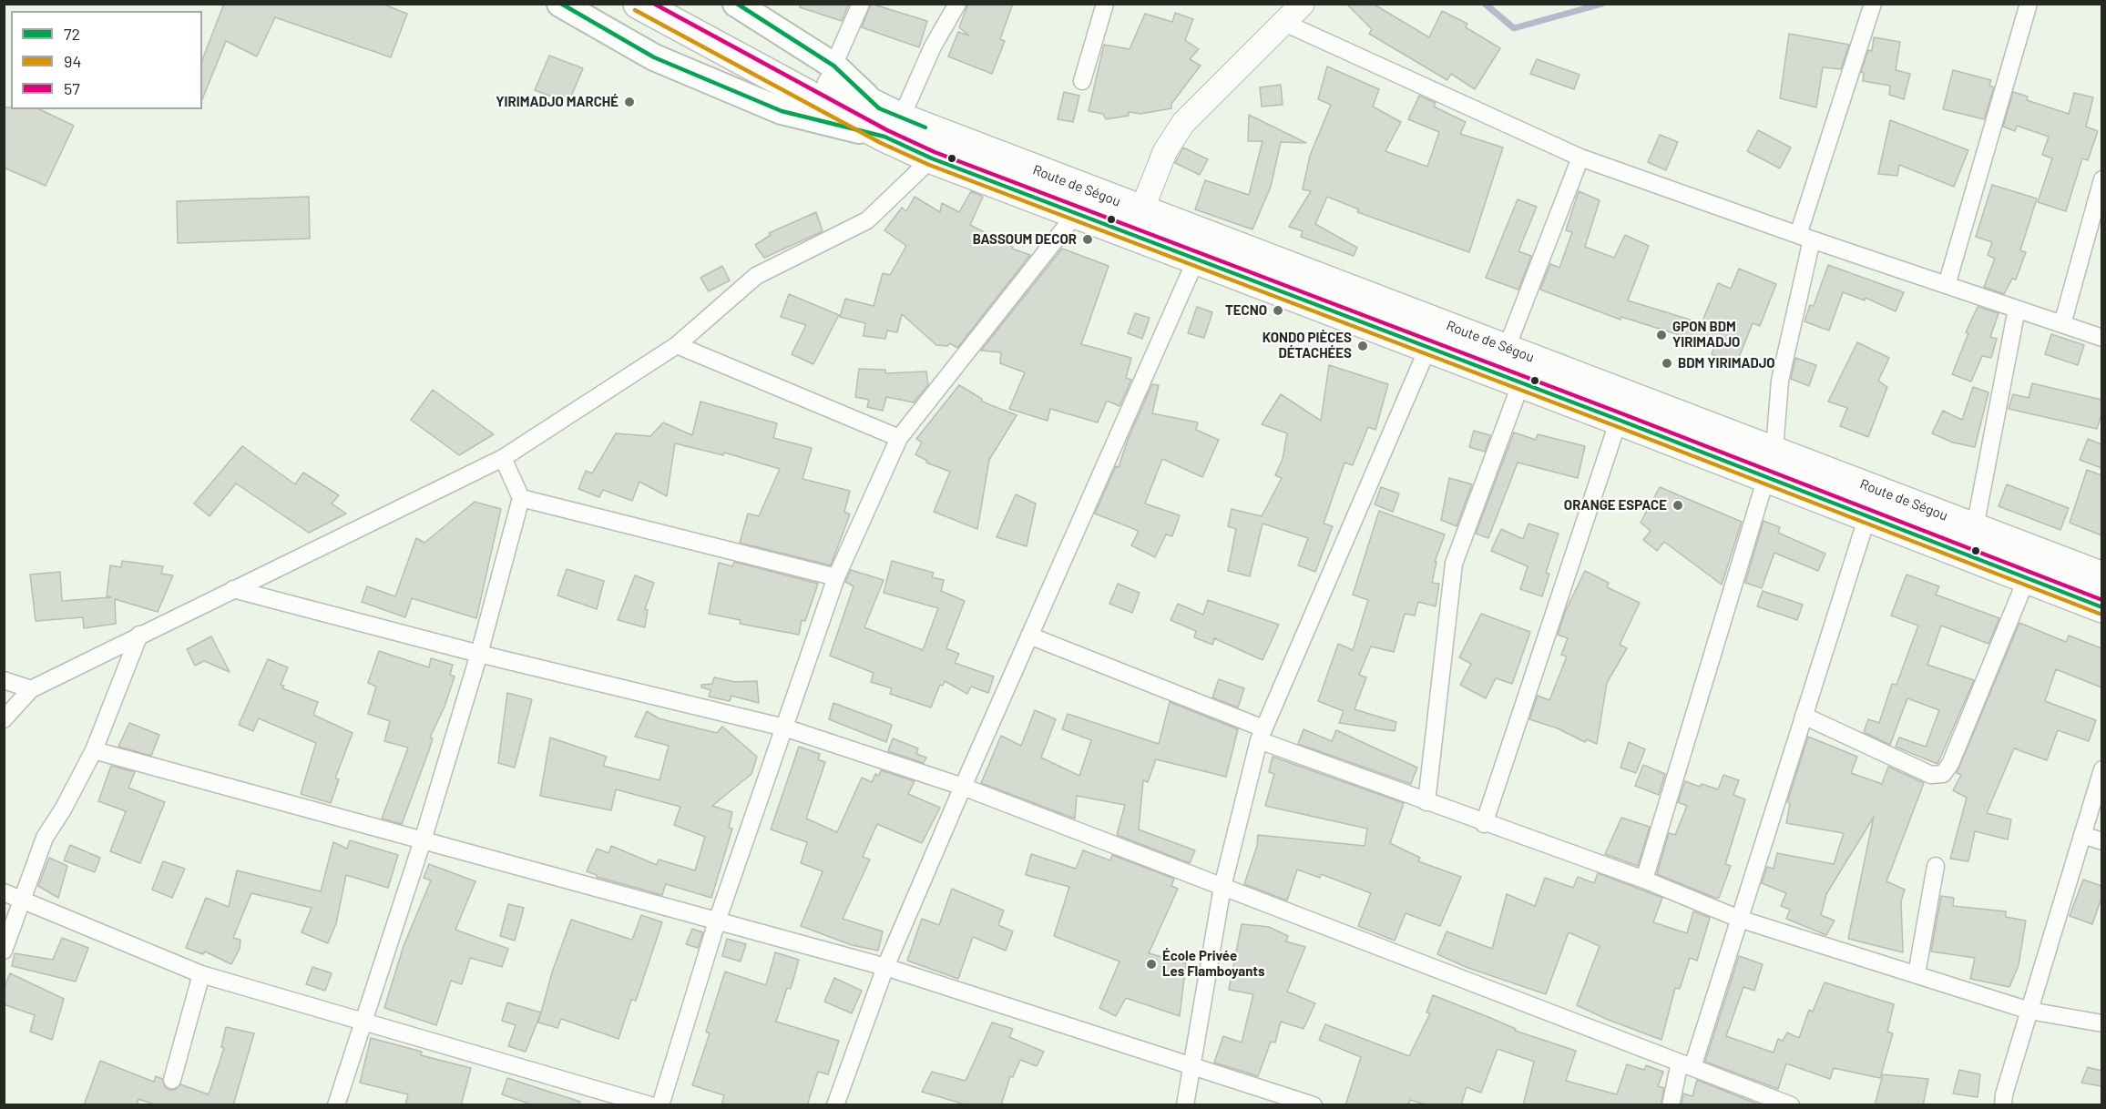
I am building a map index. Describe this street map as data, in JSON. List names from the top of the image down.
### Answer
{
  "streets": {
    "highway": ["Route de Ségou"]
  },
  "places": [
    "YIRIMADJO MARCHÉ",
    "BASSOUM DECOR",
    "TECNO",
    "GPON BDM YIRIMADJO",
    "KONDO PIÈCES DÉTACHÉES",
    "BDM YIRIMADJO",
    "ORANGE ESPACE",
    "École Privée Les Flamboyants"
  ],
  "lines": ["transit line 72", "transit line 57", "transit line 94"],
  "legend": ["72", "94", "57"]
}
